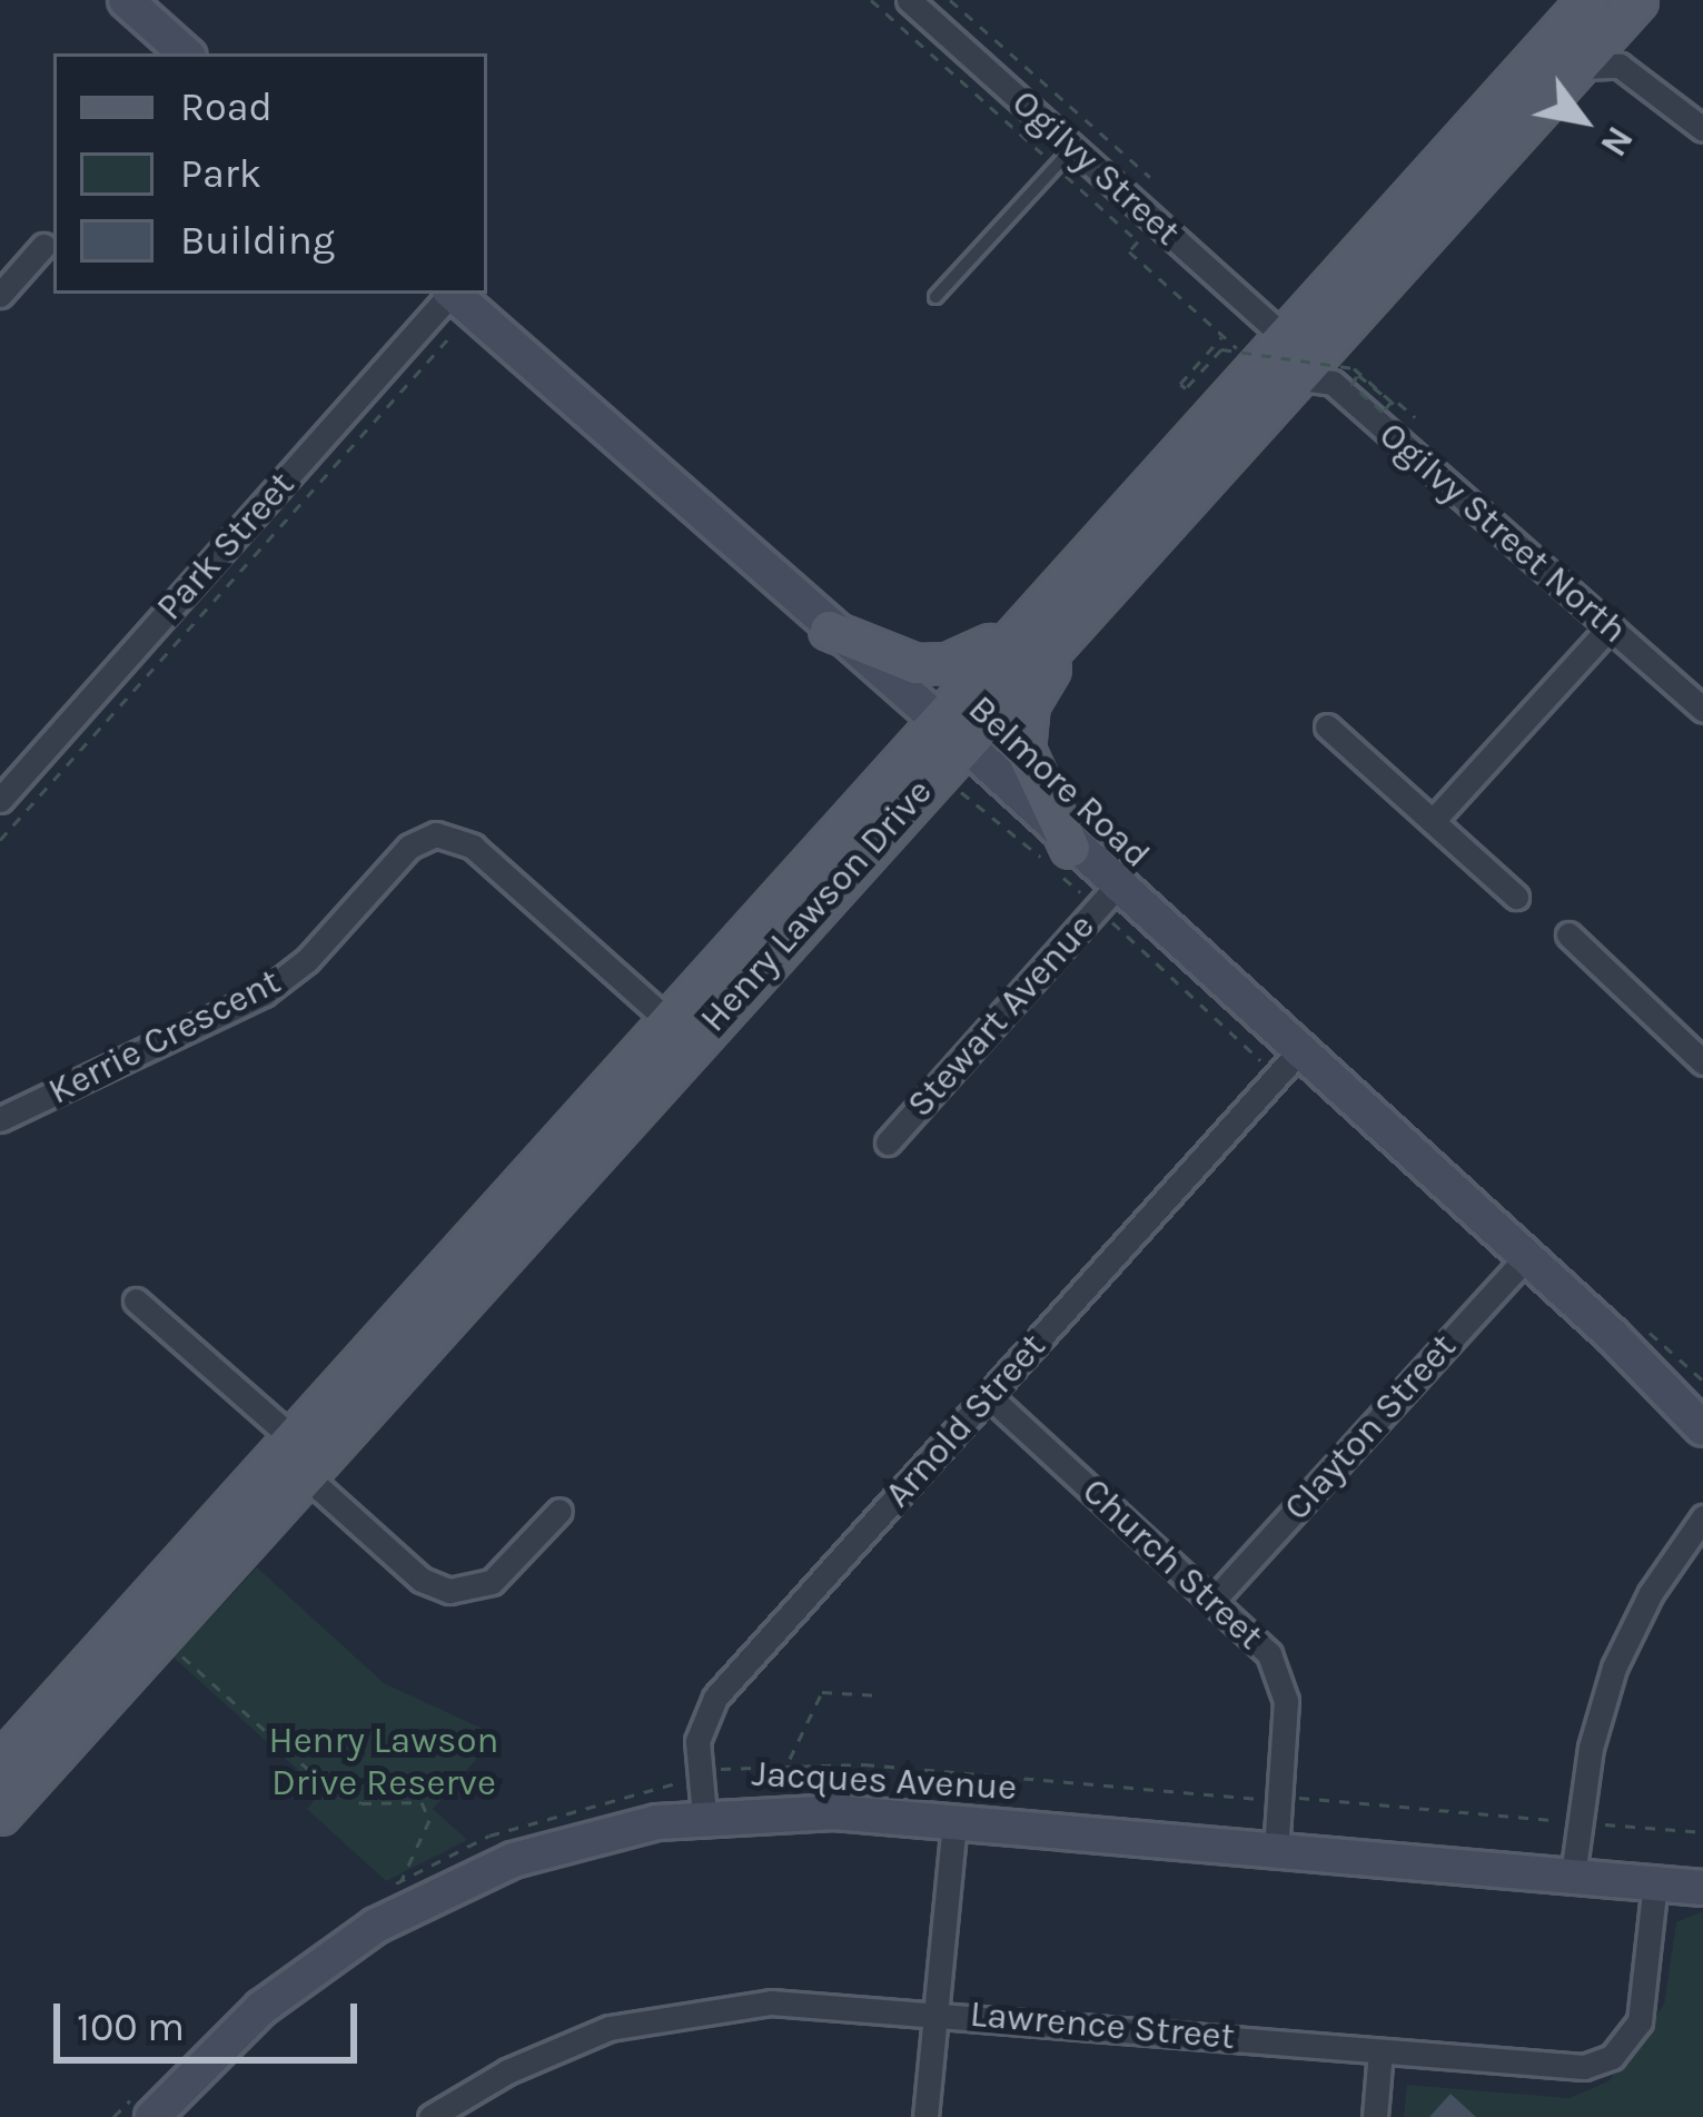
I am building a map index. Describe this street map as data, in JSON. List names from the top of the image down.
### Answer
{
  "streets": {
    "main road": ["Belmore Road", "Henry Lawson Drive", "Jacques Avenue"],
    "street": [
      "Ogilvy Street",
      "Ogilvy Street North",
      "Park Street",
      "Stewart Avenue",
      "Kerrie Crescent",
      "Arnold Street",
      "Clayton Street",
      "Church Street",
      "Lawrence Street"
    ]
  },
  "crossings": [
    ["Ogilvy Street", "Henry Lawson Drive"],
    ["Ogilvy Street North", "Henry Lawson Drive"],
    ["Belmore Road", "Henry Lawson Drive"],
    ["Belmore Road", "Stewart Avenue"],
    ["Belmore Road", "Arnold Street"],
    ["Belmore Road", "Clayton Street"],
    ["Henry Lawson Drive", "Kerrie Crescent"],
    ["Arnold Street", "Church Street"],
    ["Arnold Street", "Jacques Avenue"],
    ["Clayton Street", "Church Street"],
    ["Church Street", "Jacques Avenue"],
    ["Jacques Avenue", "Lawrence Street"]
  ],
  "parks": ["Henry Lawson Drive Reserve"],
  "legend": ["Road", "Park", "Building"],
  "scale_bar": "100 m",
  "north": "bottom right"
}
